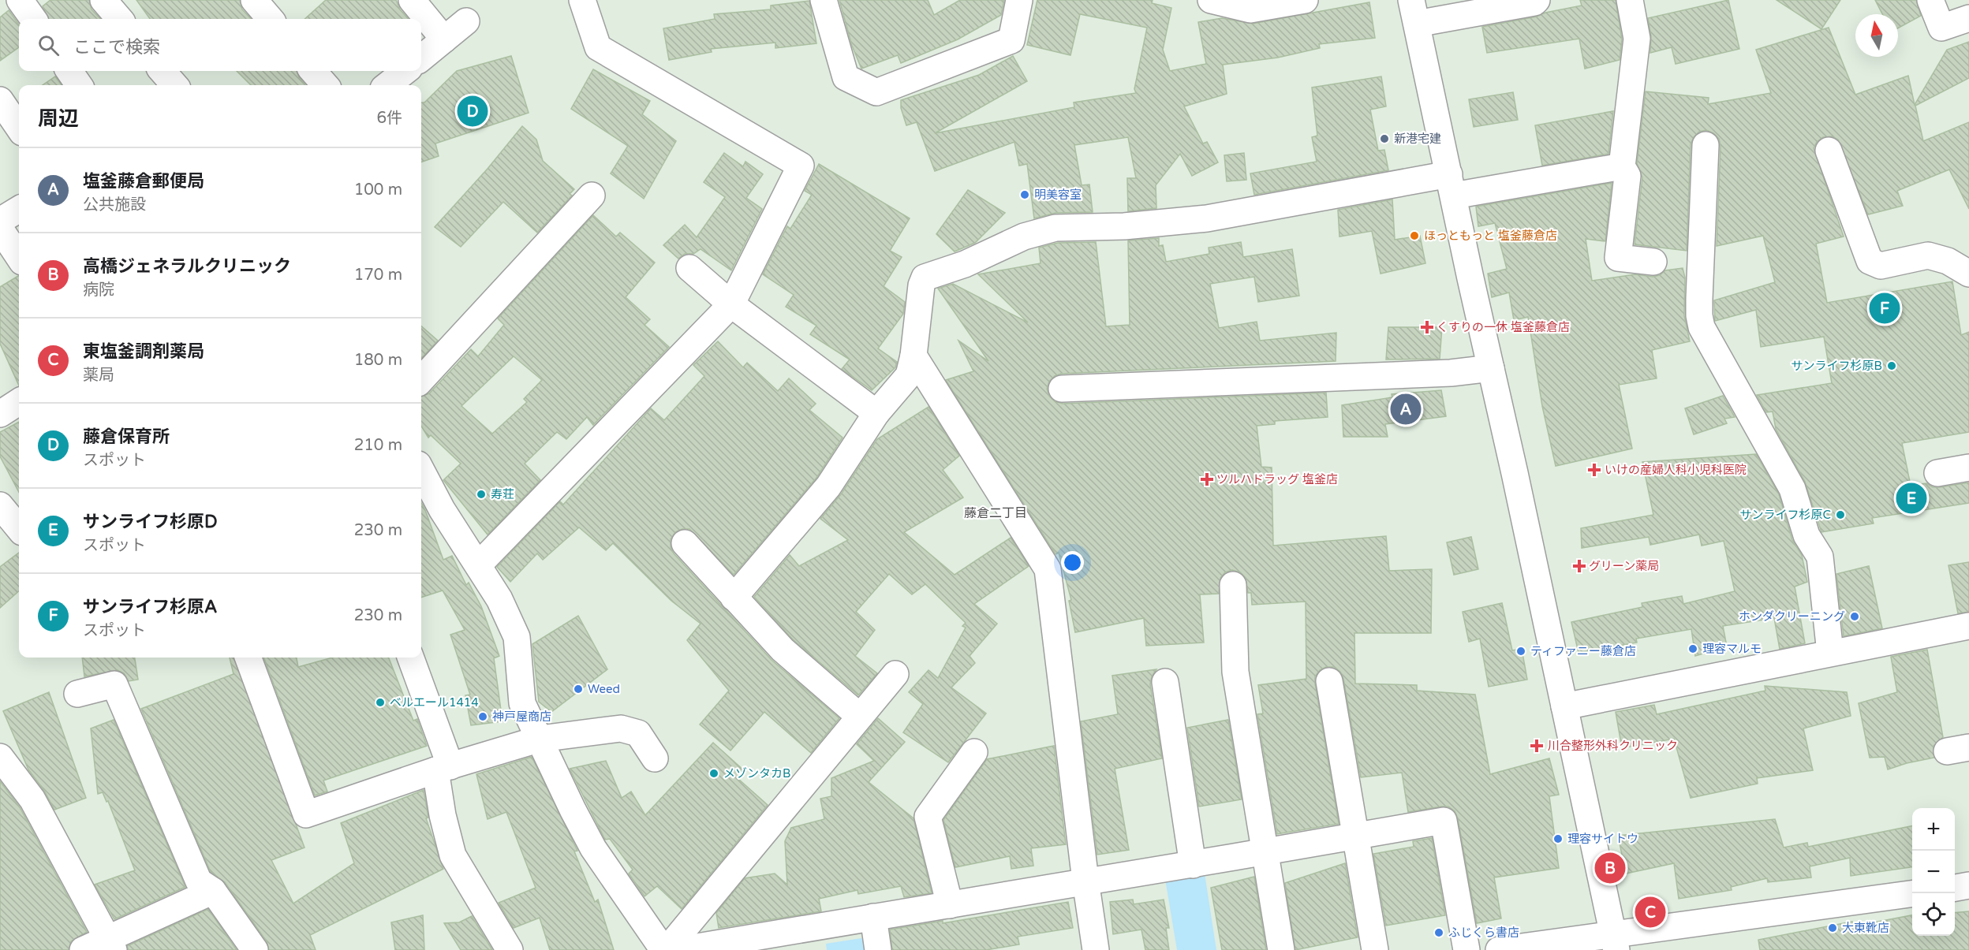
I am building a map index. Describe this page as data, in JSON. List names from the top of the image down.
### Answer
{
  "districts": ["藤倉二丁目"],
  "places": {
    "other": [
      "新港宅建",
      "明美容室",
      "ほっともっと 塩釜藤倉店",
      "サンライフ杉原B",
      "寿荘",
      "サンライフ杉原C",
      "ホンダクリーニング",
      "理容マルモ",
      "ティファニー藤倉店",
      "Weed",
      "ベルエール1414",
      "神戸屋商店",
      "メゾンタカB",
      "理容サイトウ",
      "大東靴店",
      "ふじくら書店"
    ],
    "health": [
      "くすりの一休 塩釜藤倉店",
      "いけの産婦人科小児科医院",
      "ツルハドラッグ 塩釜店",
      "グリーン薬局",
      "川合整形外科クリニック"
    ]
  },
  "north": "top",
  "page": {
    "search": "ここで検索",
    "heading": ["周辺", "6件"],
    "pins": [
      "D",
      "F",
      "A",
      "E",
      "B",
      "C"
    ],
    "list": [
      {
        "mark": "A",
        "name": "塩釜藤倉郵便局",
        "note": "公共施設",
        "value": "100 m"
      },
      {
        "mark": "B",
        "name": "高橋ジェネラルクリニック",
        "note": "病院",
        "value": "170 m"
      },
      {
        "mark": "C",
        "name": "東塩釜調剤薬局",
        "note": "薬局",
        "value": "180 m"
      },
      {
        "mark": "D",
        "name": "藤倉保育所",
        "note": "スポット",
        "value": "210 m"
      },
      {
        "mark": "E",
        "name": "サンライフ杉原D",
        "note": "スポット",
        "value": "230 m"
      },
      {
        "mark": "F",
        "name": "サンライフ杉原A",
        "note": "スポット",
        "value": "230 m"
      }
    ],
    "map_buttons": ["+", "−"]
  }
}
